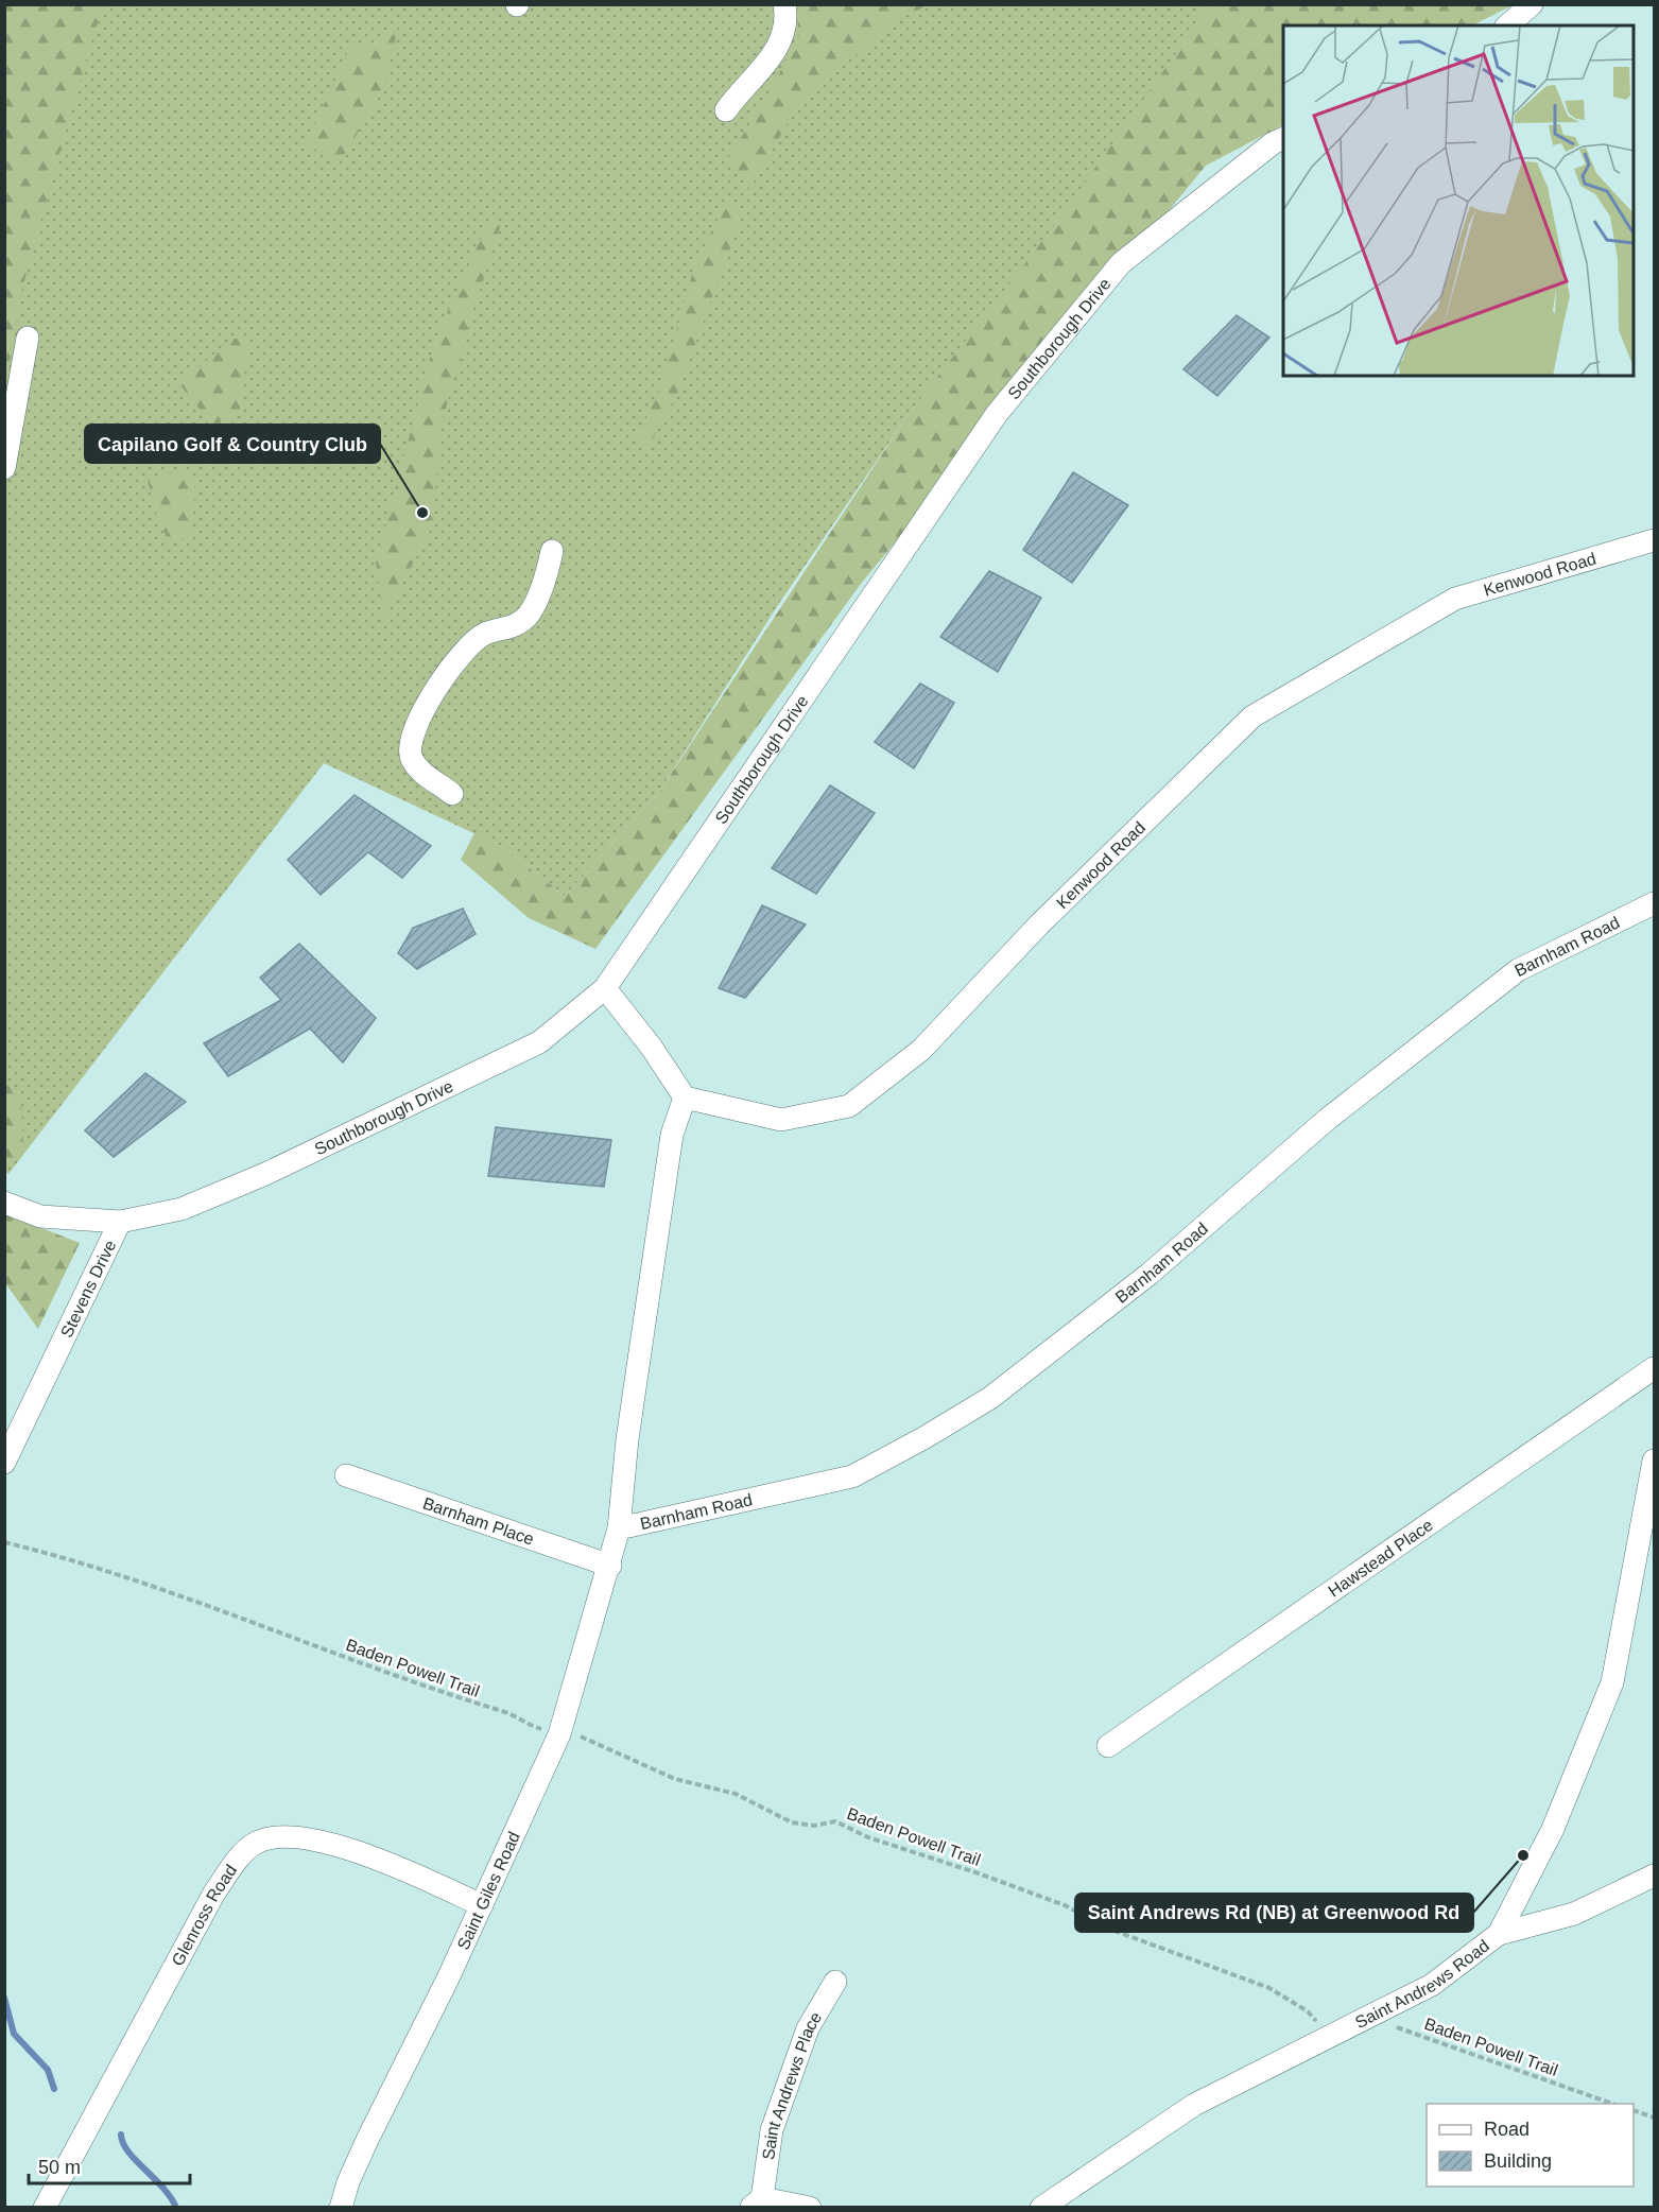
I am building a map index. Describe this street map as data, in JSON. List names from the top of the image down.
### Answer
{
  "streets": {
    "street": [
      "Southborough Drive",
      "Kenwood Road",
      "Barnham Road",
      "Stevens Drive",
      "Barnham Place",
      "Hawstead Place",
      "Saint Giles Road",
      "Glenross Road",
      "Saint Andrews Road",
      "Saint Andrews Place"
    ],
    "path": ["Baden Powell Trail"]
  },
  "crossings": [
    ["Southborough Drive", "Stevens Drive"],
    ["Kenwood Road", "Barnham Road"],
    ["Barnham Road", "Barnham Place"],
    ["Barnham Road", "Saint Giles Road"],
    ["Barnham Place", "Saint Giles Road"],
    ["Baden Powell Trail", "Saint Giles Road"],
    ["Baden Powell Trail", "Saint Andrews Road"],
    ["Saint Giles Road", "Glenross Road"]
  ],
  "places": ["Capilano Golf & Country Club", "Saint Andrews Rd (NB) at Greenwood Rd"],
  "legend": ["Road", "Building"],
  "scale_bar": "50 m"
}
